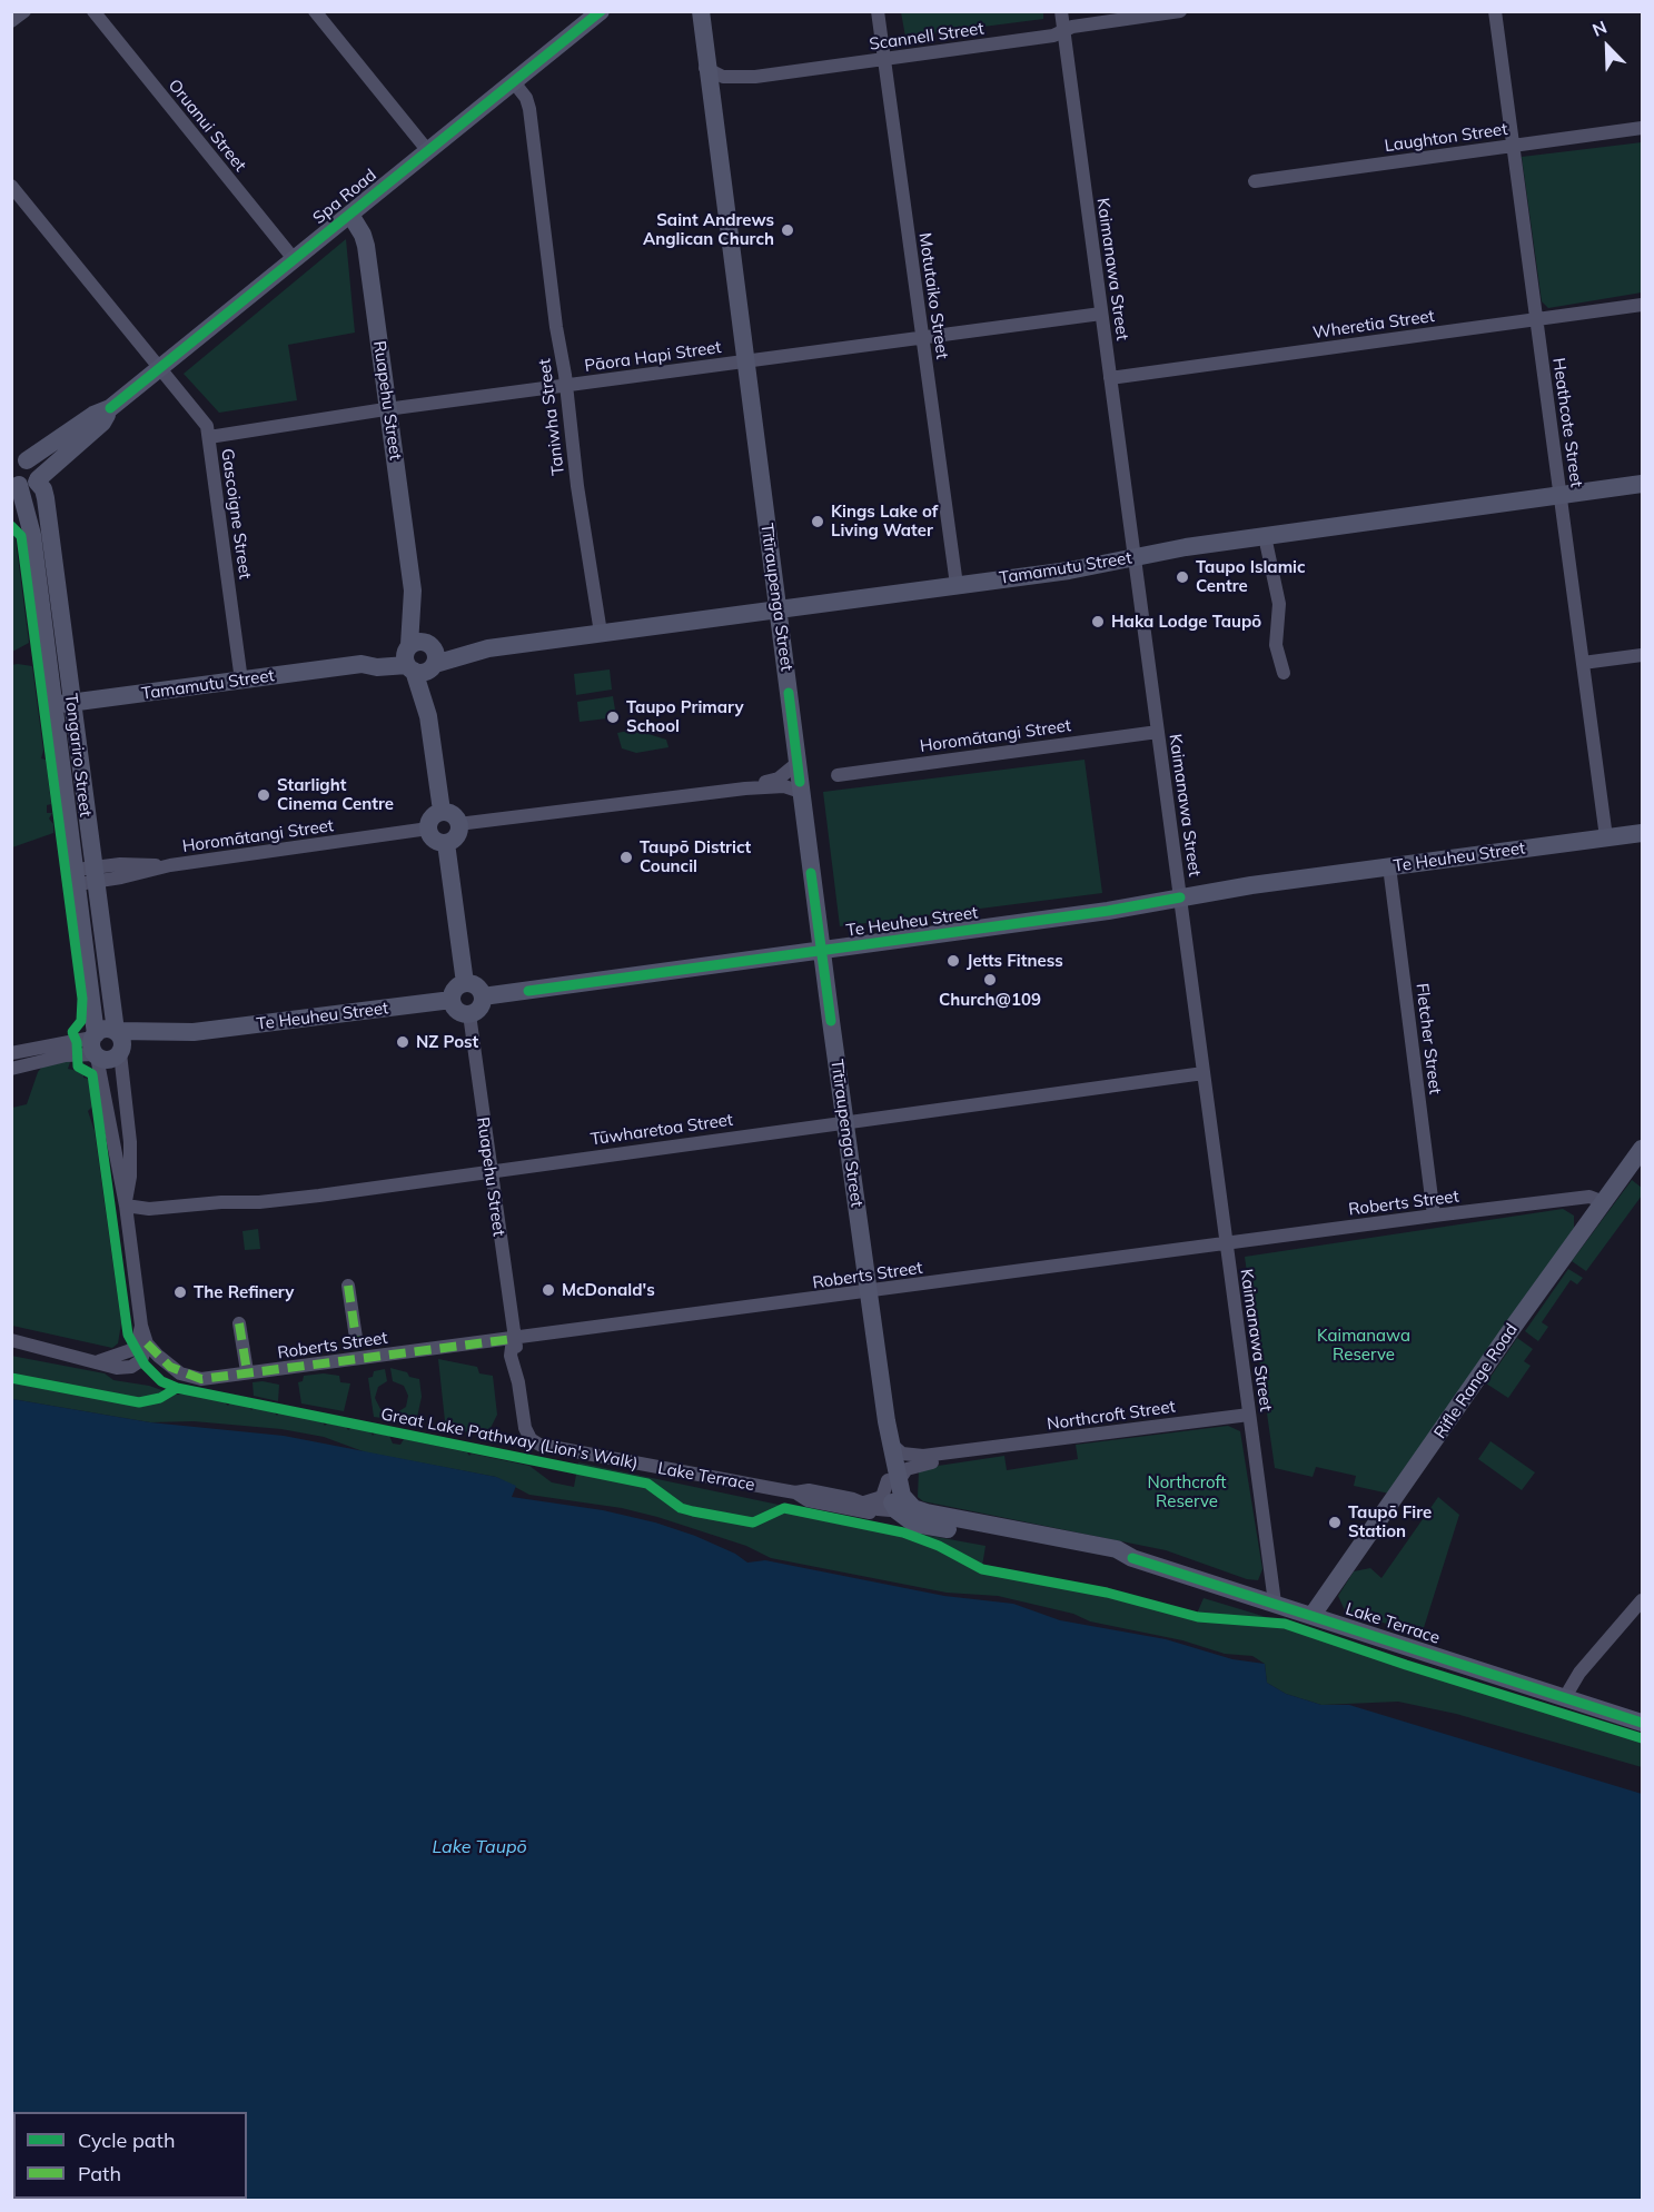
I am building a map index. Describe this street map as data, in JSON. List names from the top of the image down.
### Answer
{
  "streets": {
    "street": [
      "Scannell Street",
      "Oruanui Street",
      "Laughton Street",
      "Spa Road",
      "Kaimanawa Street",
      "Motutaiko Street",
      "Wheretia Street",
      "Pāora Hapi Street",
      "Ruapehu Street",
      "Taniwha Street",
      "Heathcote Street",
      "Gascoigne Street",
      "Tamamutu Street",
      "Tītīraupenga Street",
      "Horomātangi Street",
      "Tongariro Street",
      "Te Heuheu Street",
      "Fletcher Street",
      "Tūwharetoa Street",
      "Roberts Street",
      "Rifle Range Road",
      "Northcroft Street",
      "Lake Terrace"
    ],
    "cycle path": ["Great Lake Pathway (Lion's Walk)"]
  },
  "crossings": [
    ["Scannell Street", "Kaimanawa Street"],
    ["Scannell Street", "Motutaiko Street"],
    ["Scannell Street", "Tītīraupenga Street"],
    ["Oruanui Street", "Spa Road"],
    ["Laughton Street", "Heathcote Street"],
    ["Spa Road", "Ruapehu Street"],
    ["Spa Road", "Taniwha Street"],
    ["Spa Road", "Gascoigne Street"],
    ["Spa Road", "Tongariro Street"],
    ["Kaimanawa Street", "Wheretia Street"],
    ["Kaimanawa Street", "Pāora Hapi Street"],
    ["Kaimanawa Street", "Tamamutu Street"],
    ["Kaimanawa Street", "Horomātangi Street"],
    ["Kaimanawa Street", "Te Heuheu Street"],
    ["Kaimanawa Street", "Tūwharetoa Street"],
    ["Kaimanawa Street", "Roberts Street"],
    ["Kaimanawa Street", "Northcroft Street"],
    ["Kaimanawa Street", "Lake Terrace"],
    ["Motutaiko Street", "Pāora Hapi Street"],
    ["Motutaiko Street", "Tamamutu Street"],
    ["Wheretia Street", "Heathcote Street"],
    ["Pāora Hapi Street", "Ruapehu Street"],
    ["Pāora Hapi Street", "Taniwha Street"],
    ["Pāora Hapi Street", "Gascoigne Street"],
    ["Pāora Hapi Street", "Tītīraupenga Street"],
    ["Ruapehu Street", "Tamamutu Street"],
    ["Ruapehu Street", "Horomātangi Street"],
    ["Ruapehu Street", "Te Heuheu Street"],
    ["Ruapehu Street", "Tūwharetoa Street"],
    ["Ruapehu Street", "Roberts Street"],
    ["Ruapehu Street", "Lake Terrace"],
    ["Taniwha Street", "Tamamutu Street"],
    ["Heathcote Street", "Tamamutu Street"],
    ["Heathcote Street", "Te Heuheu Street"],
    ["Gascoigne Street", "Tamamutu Street"],
    ["Tamamutu Street", "Tītīraupenga Street"],
    ["Tamamutu Street", "Tongariro Street"],
    ["Tītīraupenga Street", "Te Heuheu Street"],
    ["Tītīraupenga Street", "Tūwharetoa Street"],
    ["Tītīraupenga Street", "Roberts Street"],
    ["Tītīraupenga Street", "Northcroft Street"],
    ["Tītīraupenga Street", "Lake Terrace"],
    ["Horomātangi Street", "Tongariro Street"],
    ["Tongariro Street", "Te Heuheu Street"],
    ["Tongariro Street", "Tūwharetoa Street"],
    ["Tongariro Street", "Roberts Street"],
    ["Te Heuheu Street", "Fletcher Street"],
    ["Fletcher Street", "Roberts Street"],
    ["Roberts Street", "Rifle Range Road"],
    ["Rifle Range Road", "Lake Terrace"],
    ["Northcroft Street", "Lake Terrace"]
  ],
  "water": ["Lake Taupō"],
  "parks": ["Kaimanawa Reserve", "Northcroft Reserve"],
  "places": [
    "Saint Andrews Anglican Church",
    "Kings Lake of Living Water",
    "Taupo Islamic Centre",
    "Haka Lodge Taupō",
    "Taupo Primary School",
    "Starlight Cinema Centre",
    "Taupō District Council",
    "Jetts Fitness",
    "Church@109",
    "NZ Post",
    "McDonald's",
    "The Refinery",
    "Taupō Fire Station"
  ],
  "legend": ["Cycle path", "Path"],
  "north": "top left"
}
